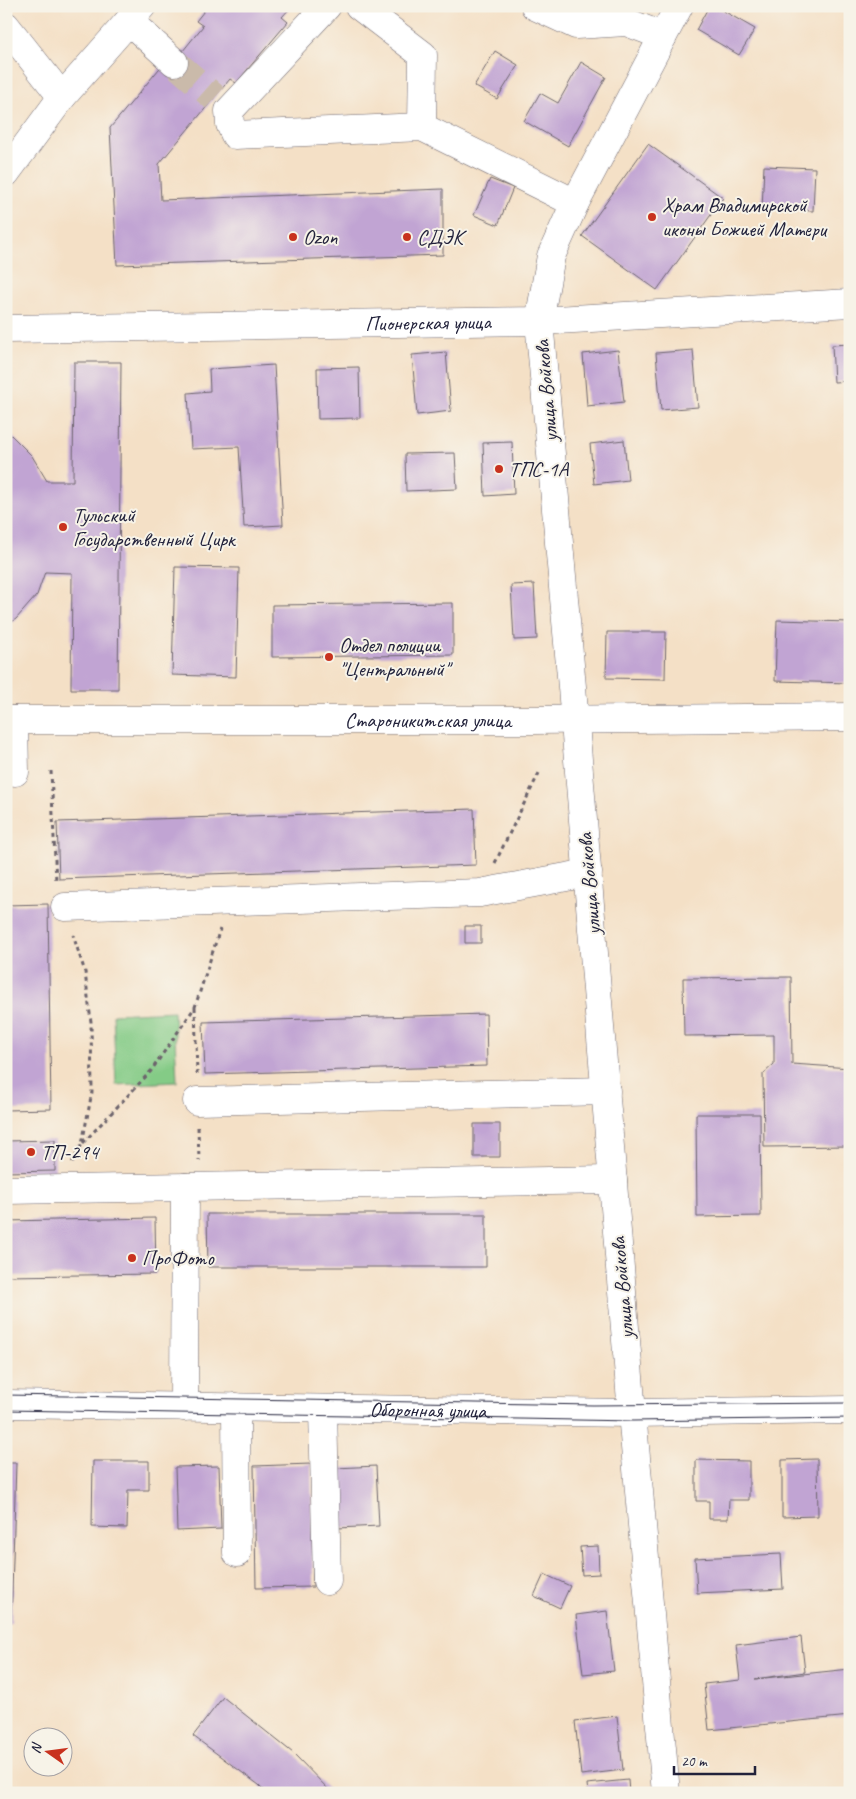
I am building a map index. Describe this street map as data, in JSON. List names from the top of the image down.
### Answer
{
  "streets": {
    "street": [
      "Пионерская улица",
      "улица Войкова",
      "Староникитская улица",
      "Оборонная улица"
    ]
  },
  "crossings": [
    ["Пионерская улица", "улица Войкова"],
    ["улица Войкова", "Староникитская улица"],
    ["улица Войкова", "Оборонная улица"]
  ],
  "places": [
    "Храм Владимирской иконы Божией Матери",
    "Ozon",
    "СДЭК",
    "ТПС-1А",
    "Тульский Государственный Цирк",
    "Отдел полиции \"Центральный\"",
    "ТП-294",
    "ПроФото"
  ],
  "scale_bar": "20 m",
  "north": "left"
}
